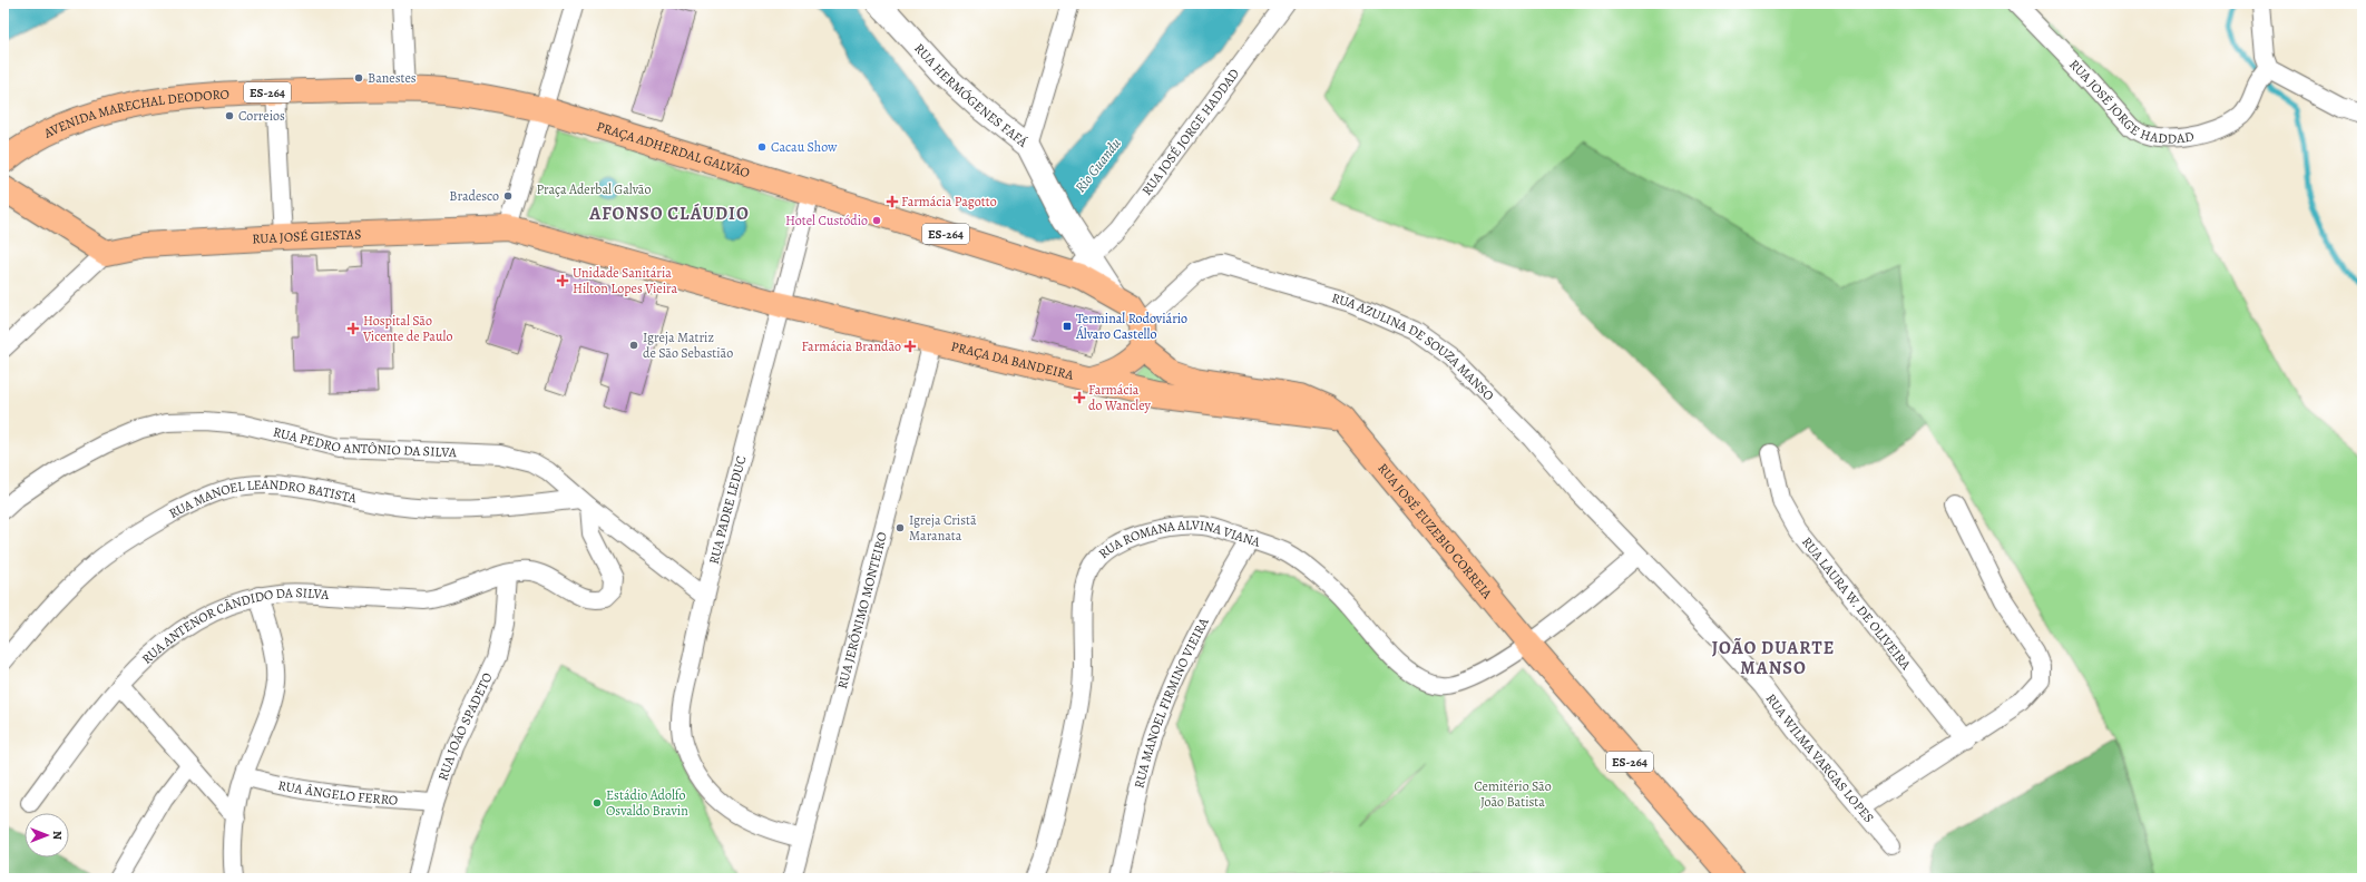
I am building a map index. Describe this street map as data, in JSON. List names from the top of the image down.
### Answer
{
  "streets": {
    "main road": [
      "ES-264",
      "AVENIDA MARECHAL DEODORO",
      "PRAÇA ADHERDAL GALVÃO",
      "RUA JOSÉ GIESTAS",
      "PRAÇA DA BANDEIRA",
      "RUA JOSÉ EUZEBIO CORREIA"
    ],
    "street": [
      "RUA JOSÉ JORGE HADDAD",
      "RUA HERMÓGENES FAFÁ",
      "RUA AZULINA DE SOUZA MANSO",
      "RUA PEDRO ANTÔNIO DA SILVA",
      "RUA MANOEL LEANDRO BATISTA",
      "RUA PADRE LEDUC",
      "RUA ROMANA ALVINA VIANA",
      "RUA LAURA W. DE OLIVEIRA",
      "RUA JERÔNIMO MONTEIRO",
      "RUA ANTENOR CÂNDIDO DA SILVA",
      "RUA MANOEL FIRMINO VIEIRA",
      "RUA JOÃO SPADETO",
      "RUA WILMA VARGAS LOPES",
      "RUA ÂNGELO FERRO"
    ]
  },
  "crossings": [
    ["ES-264", "RUA JOSÉ JORGE HADDAD"],
    ["ES-264", "RUA HERMÓGENES FAFÁ"],
    ["ES-264", "PRAÇA ADHERDAL GALVÃO"],
    ["ES-264", "RUA AZULINA DE SOUZA MANSO"],
    ["ES-264", "RUA JOSÉ EUZEBIO CORREIA"],
    ["ES-264", "RUA ROMANA ALVINA VIANA"],
    ["RUA JOSÉ JORGE HADDAD", "RUA HERMÓGENES FAFÁ"],
    ["AVENIDA MARECHAL DEODORO", "PRAÇA ADHERDAL GALVÃO"],
    ["RUA JOSÉ GIESTAS", "PRAÇA DA BANDEIRA"],
    ["RUA JOSÉ GIESTAS", "RUA PADRE LEDUC"],
    ["RUA AZULINA DE SOUZA MANSO", "RUA ROMANA ALVINA VIANA"],
    ["RUA AZULINA DE SOUZA MANSO", "RUA WILMA VARGAS LOPES"],
    ["PRAÇA DA BANDEIRA", "RUA PADRE LEDUC"],
    ["PRAÇA DA BANDEIRA", "RUA JERÔNIMO MONTEIRO"],
    ["RUA PEDRO ANTÔNIO DA SILVA", "RUA MANOEL LEANDRO BATISTA"],
    ["RUA PEDRO ANTÔNIO DA SILVA", "RUA PADRE LEDUC"],
    ["RUA PADRE LEDUC", "RUA JERÔNIMO MONTEIRO"],
    ["RUA JOSÉ EUZEBIO CORREIA", "RUA ROMANA ALVINA VIANA"],
    ["RUA ROMANA ALVINA VIANA", "RUA MANOEL FIRMINO VIEIRA"],
    ["RUA ROMANA ALVINA VIANA", "RUA WILMA VARGAS LOPES"],
    ["RUA ANTENOR CÂNDIDO DA SILVA", "RUA JOÃO SPADETO"],
    ["RUA JOÃO SPADETO", "RUA ÂNGELO FERRO"]
  ],
  "districts": ["AFONSO CLÁUDIO", "JOÃO DUARTE MANSO"],
  "water": ["Rio Guandu"],
  "parks": ["Praça Aderbal Galvão", "Cemitério São João Batista"],
  "places": {
    "other": [
      "Banestes",
      "Correios",
      "Cacau Show",
      "Bradesco",
      "Hotel Custódio",
      "Igreja Matriz de São Sebastião",
      "Igreja Cristã Maranata",
      "Estádio Adolfo Osvaldo Bravin"
    ],
    "health": [
      "Farmácia Pagotto",
      "Unidade Sanitária Hilton Lopes Vieira",
      "Hospital São Vicente de Paulo",
      "Farmácia Brandão",
      "Farmácia do Wancley"
    ],
    "transit": ["Terminal Rodoviário Álvaro Castello"]
  },
  "north": "right"
}
